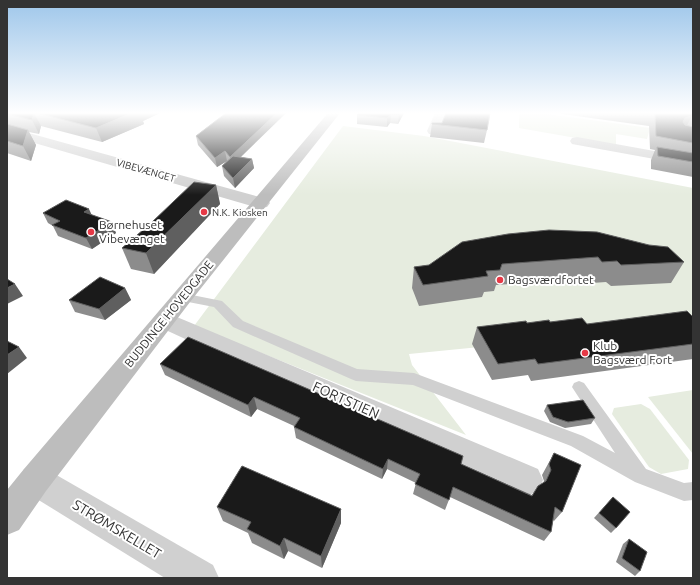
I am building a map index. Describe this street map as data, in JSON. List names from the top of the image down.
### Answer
{
  "streets": {
    "street": [
      "VIBEVÆNGET",
      "BUDDINGE HOVEDGADE",
      "FORTSTIEN",
      "STRØMSKELLET"
    ]
  },
  "crossings": [
    ["VIBEVÆNGET", "BUDDINGE HOVEDGADE"],
    ["BUDDINGE HOVEDGADE", "FORTSTIEN"],
    ["BUDDINGE HOVEDGADE", "STRØMSKELLET"]
  ],
  "places": [
    "N.K. Kiosken",
    "Børnehuset Vibevænget",
    "Bagsværdfortet",
    "Klub Bagsværd Fort"
  ]
}
